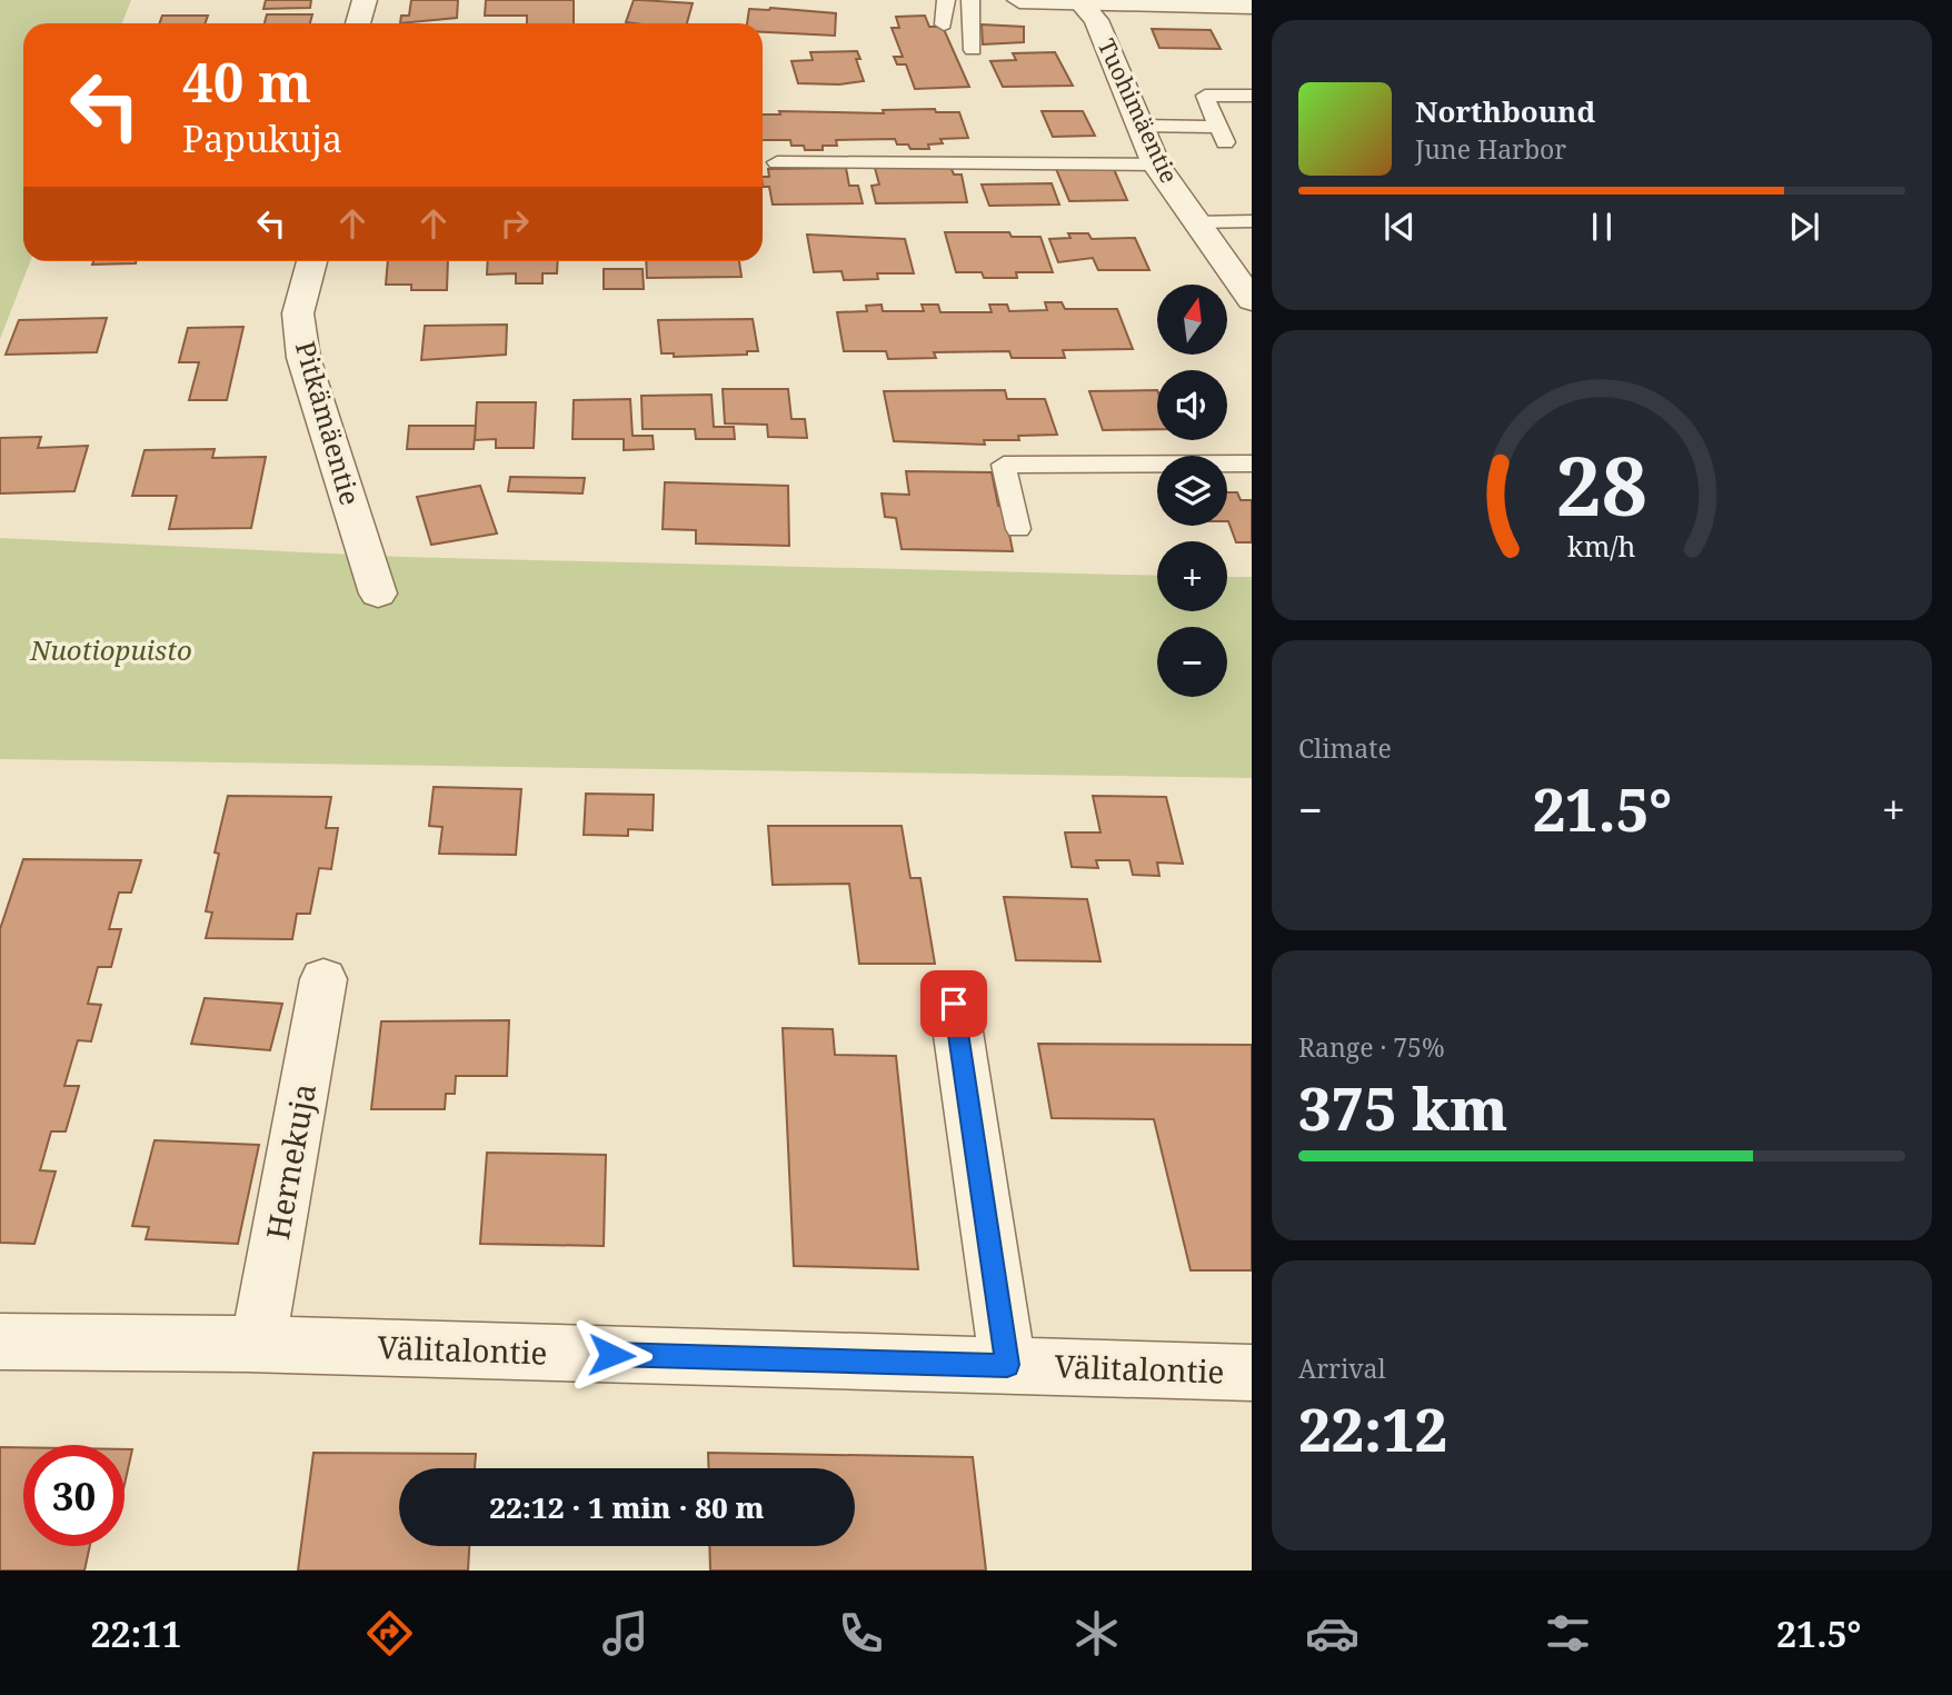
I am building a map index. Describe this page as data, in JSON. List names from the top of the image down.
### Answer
{
  "streets": {
    "street": [
      "Tuohimäentie",
      "Pitkämäentie",
      "Hernekuja",
      "Välitalontie"
    ]
  },
  "crossings": [
    ["Hernekuja", "Välitalontie"]
  ],
  "parks": ["Nuotiopuisto"],
  "north": "top",
  "page": {
    "turn": ["40 m", "Papukuja"],
    "song": ["Northbound", "June Harbor"],
    "map_buttons": ["+", "−"],
    "tile": [
      "Climate",
      ["Range · 75%", "375 km"],
      ["Arrival", "22:12"]
    ],
    "heat": ["−", "21.5°", "+"],
    "limit": "30",
    "trip": "22:12 · 1 min · 80 m",
    "tabs": ["22:11", "21.5°"],
    "gauge": ["28", "km/h"]
  }
}
